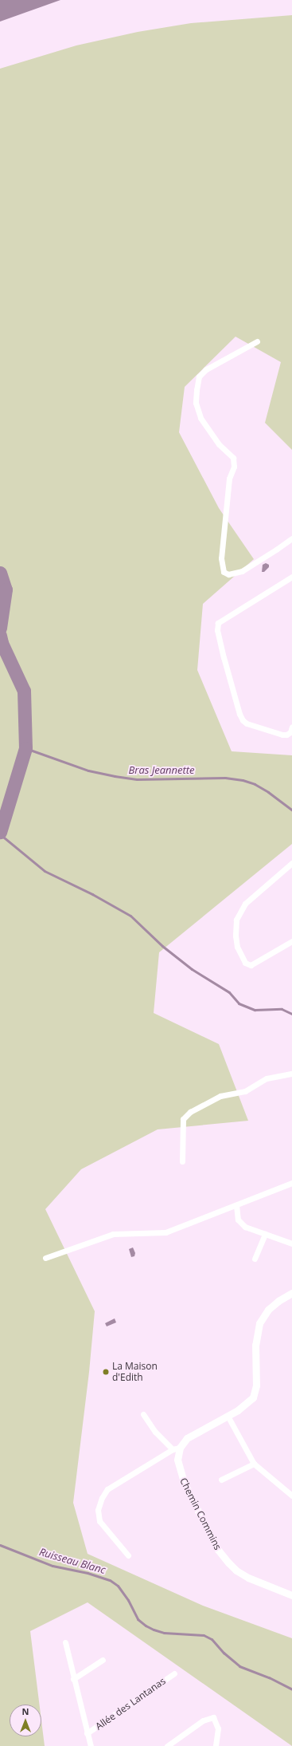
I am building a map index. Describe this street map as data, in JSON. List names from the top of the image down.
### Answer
{
  "streets": {
    "street": ["Chemin Commins", "Allée des Lantanas"]
  },
  "water": ["Bras Jeannette", "Ruisseau Blanc"],
  "places": ["La Maison d'Edith"],
  "north": "top"
}
